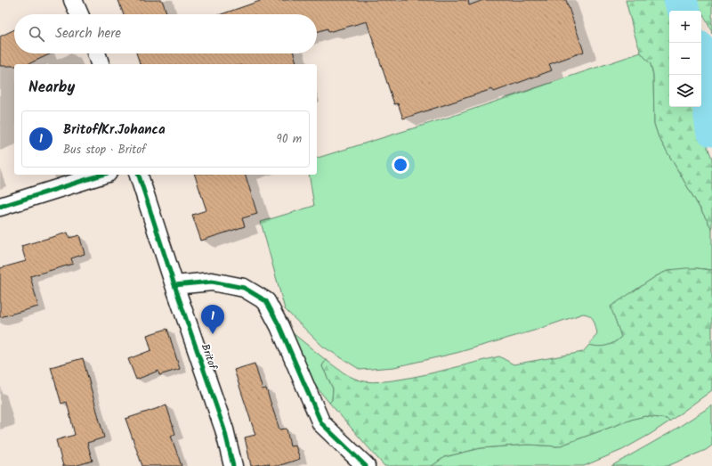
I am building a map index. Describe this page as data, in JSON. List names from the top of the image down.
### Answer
{
  "streets": {
    "street": ["Britof"]
  },
  "page": {
    "map_buttons": ["+", "−"],
    "search": "Search here",
    "heading": "Nearby",
    "list": [
      {
        "mark": "1",
        "name": "Britof/Kr.Johanca",
        "note": "Bus stop · Britof",
        "value": "90 m"
      }
    ],
    "pins": "1"
  }
}
